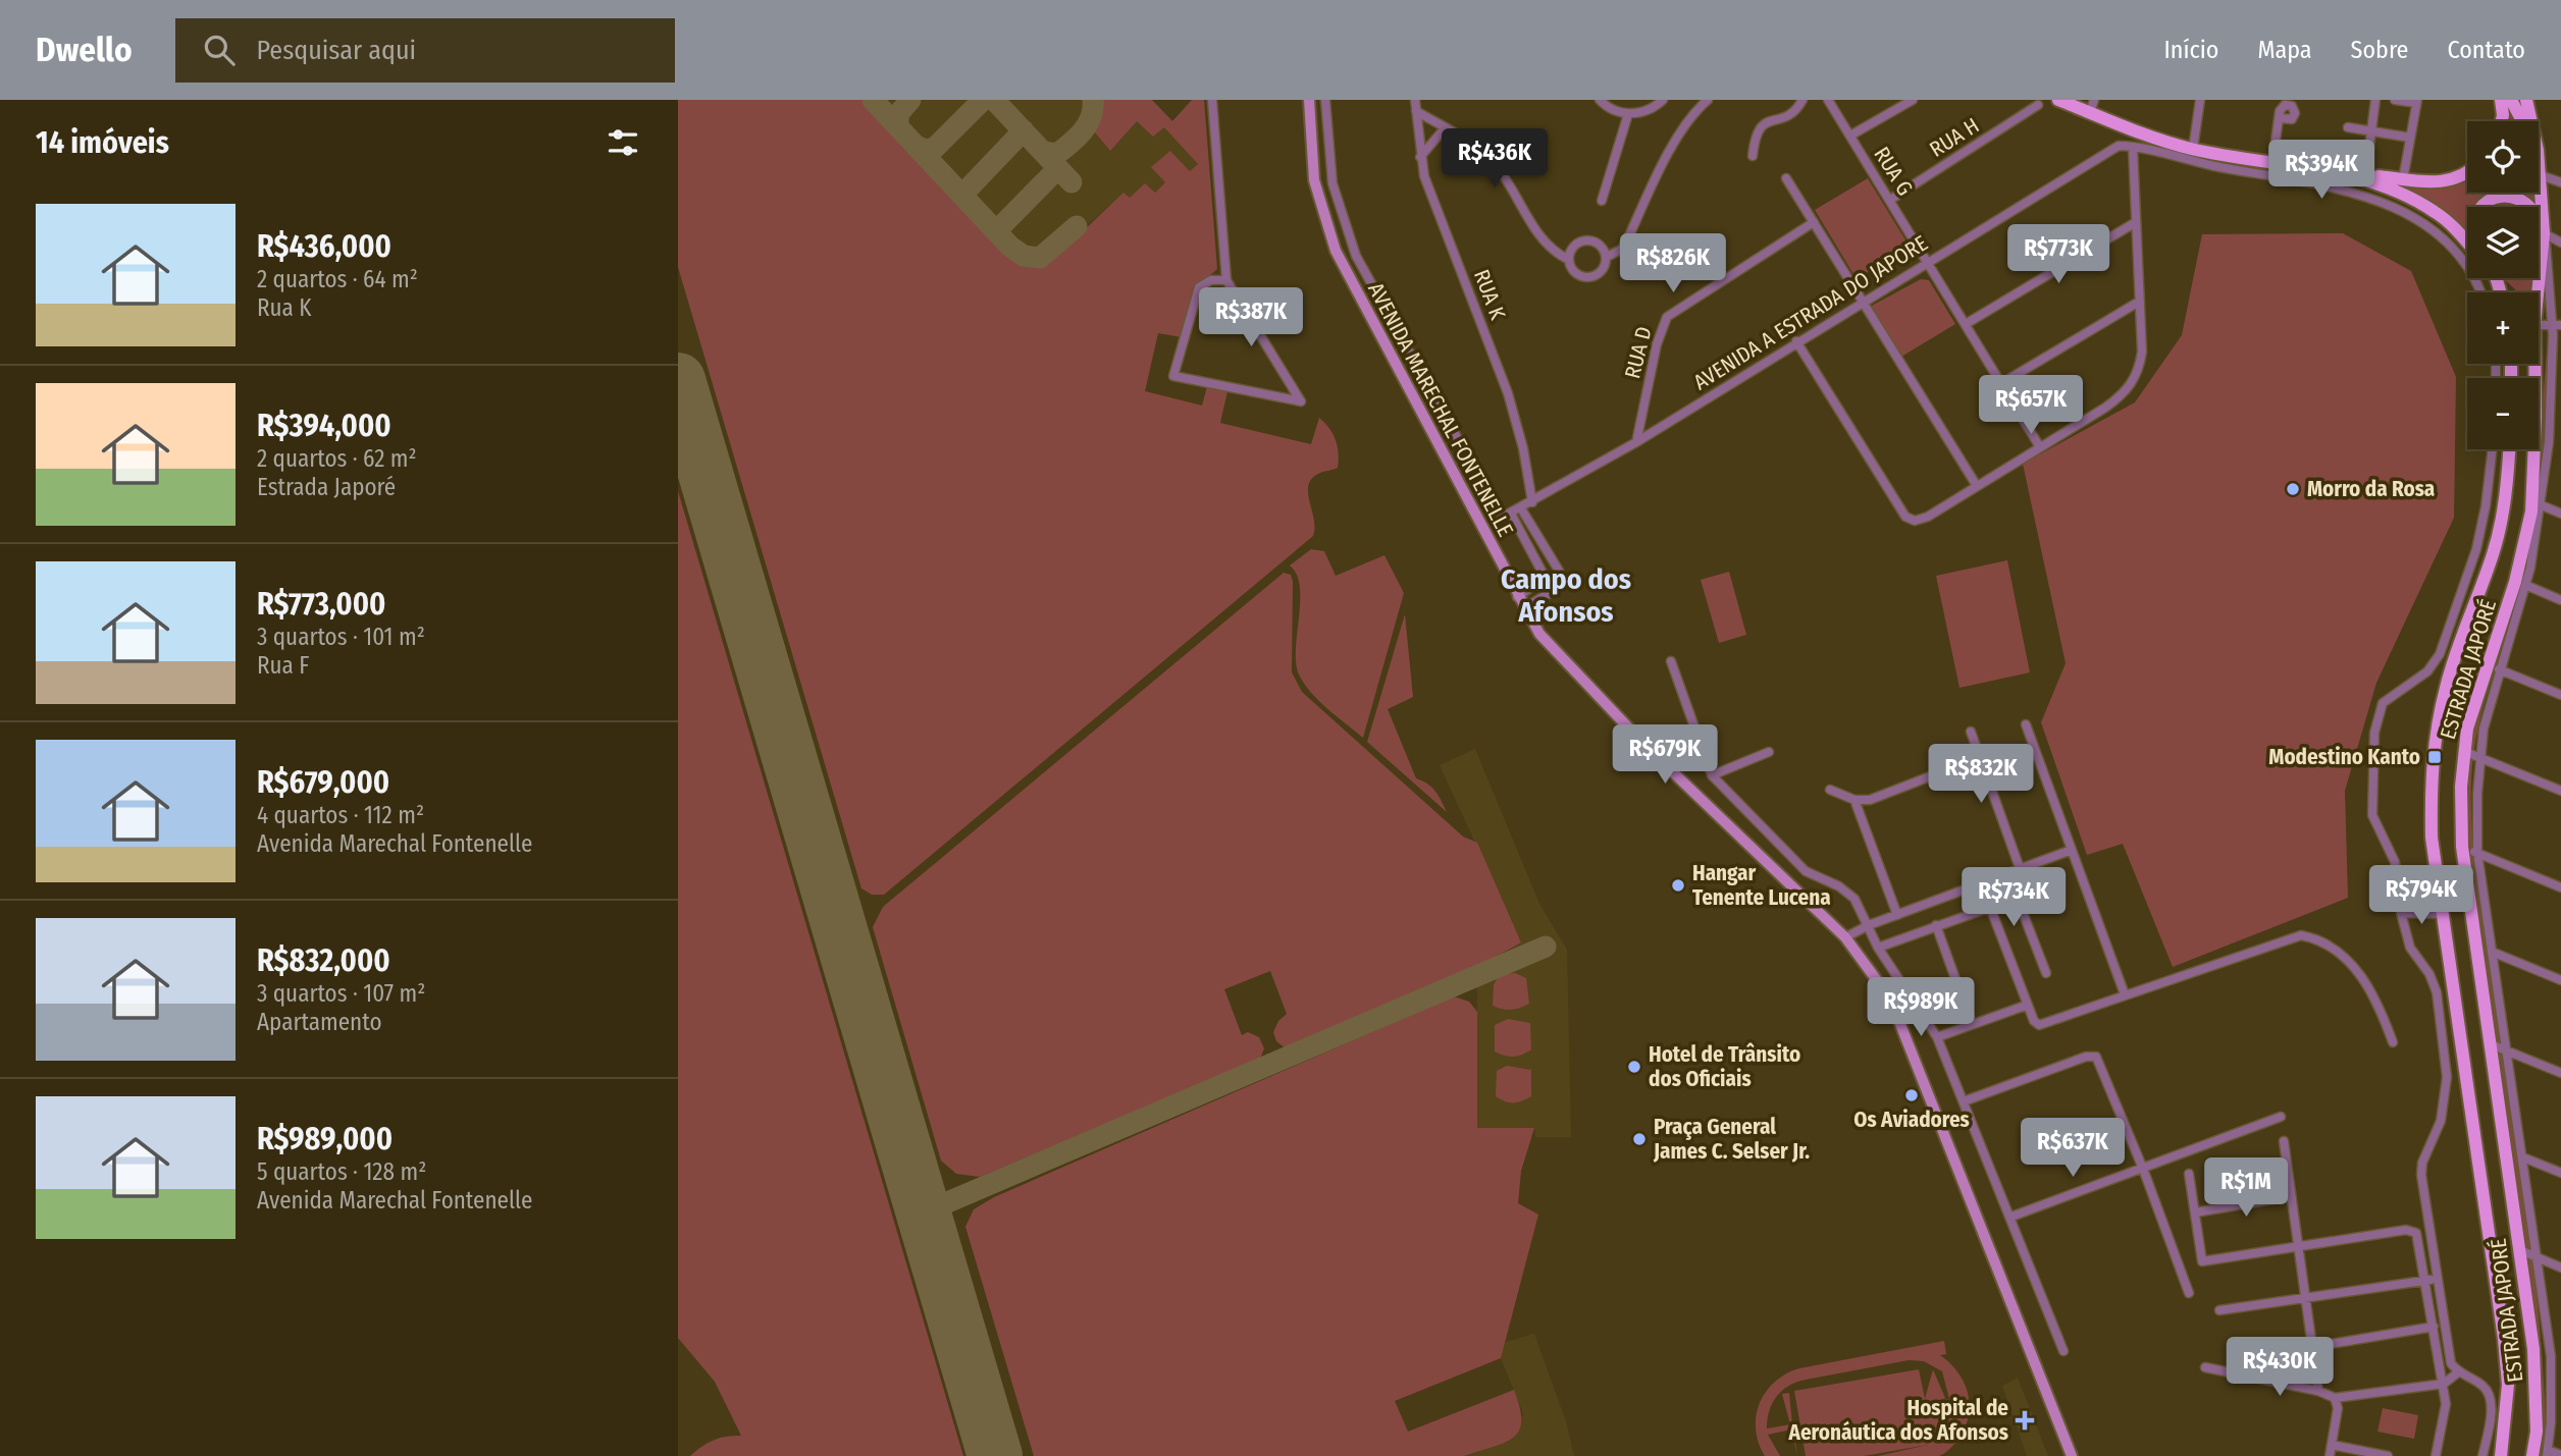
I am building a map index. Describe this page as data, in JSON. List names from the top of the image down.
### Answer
{
  "streets": {
    "main road": ["AVENIDA MARECHAL FONTENELLE", "ESTRADA JAPORÉ"],
    "street": [
      "RUA H",
      "RUA G",
      "RUA K",
      "AVENIDA A ESTRADA DO JAPORE",
      "RUA D"
    ]
  },
  "crossings": [
    ["RUA H", "RUA G"],
    ["RUA G", "AVENIDA A ESTRADA DO JAPORE"],
    ["RUA K", "AVENIDA A ESTRADA DO JAPORE"],
    ["AVENIDA A ESTRADA DO JAPORE", "RUA D"]
  ],
  "districts": ["Campo dos Afonsos"],
  "places": {
    "other": [
      "Morro da Rosa",
      "Hangar Tenente Lucena",
      "Hotel de Trânsito dos Oficiais",
      "Os Aviadores",
      "Praça General James C. Selser Jr."
    ],
    "transit": ["Modestino Kanto"],
    "health": ["Hospital de Aeronáutica dos Afonsos"]
  },
  "page": {
    "header": "Dwello",
    "search": "Pesquisar aqui",
    "nav": [
      "Início",
      "Mapa",
      "Sobre",
      "Contato"
    ],
    "heading": "14 imóveis",
    "map_buttons": ["+", "−"],
    "price": [
      "R$436K",
      "R$394K",
      "R$773K",
      "R$826K",
      "R$387K",
      "R$657K",
      "R$679K",
      "R$832K",
      "R$794K",
      "R$734K",
      "R$989K",
      "R$637K",
      "R$1M",
      "R$430K"
    ],
    "list": [
      {
        "name": "R$436,000",
        "note": "2 quartos · 64 m² · Rua K"
      },
      {
        "name": "R$394,000",
        "note": "2 quartos · 62 m² · Estrada Japoré"
      },
      {
        "name": "R$773,000",
        "note": "3 quartos · 101 m² · Rua F"
      },
      {
        "name": "R$679,000",
        "note": "4 quartos · 112 m² · Avenida Marechal Fontenelle"
      },
      {
        "name": "R$832,000",
        "note": "3 quartos · 107 m² · Apartamento"
      },
      {
        "name": "R$989,000",
        "note": "5 quartos · 128 m² · Avenida Marechal Fontenelle"
      }
    ]
  }
}
